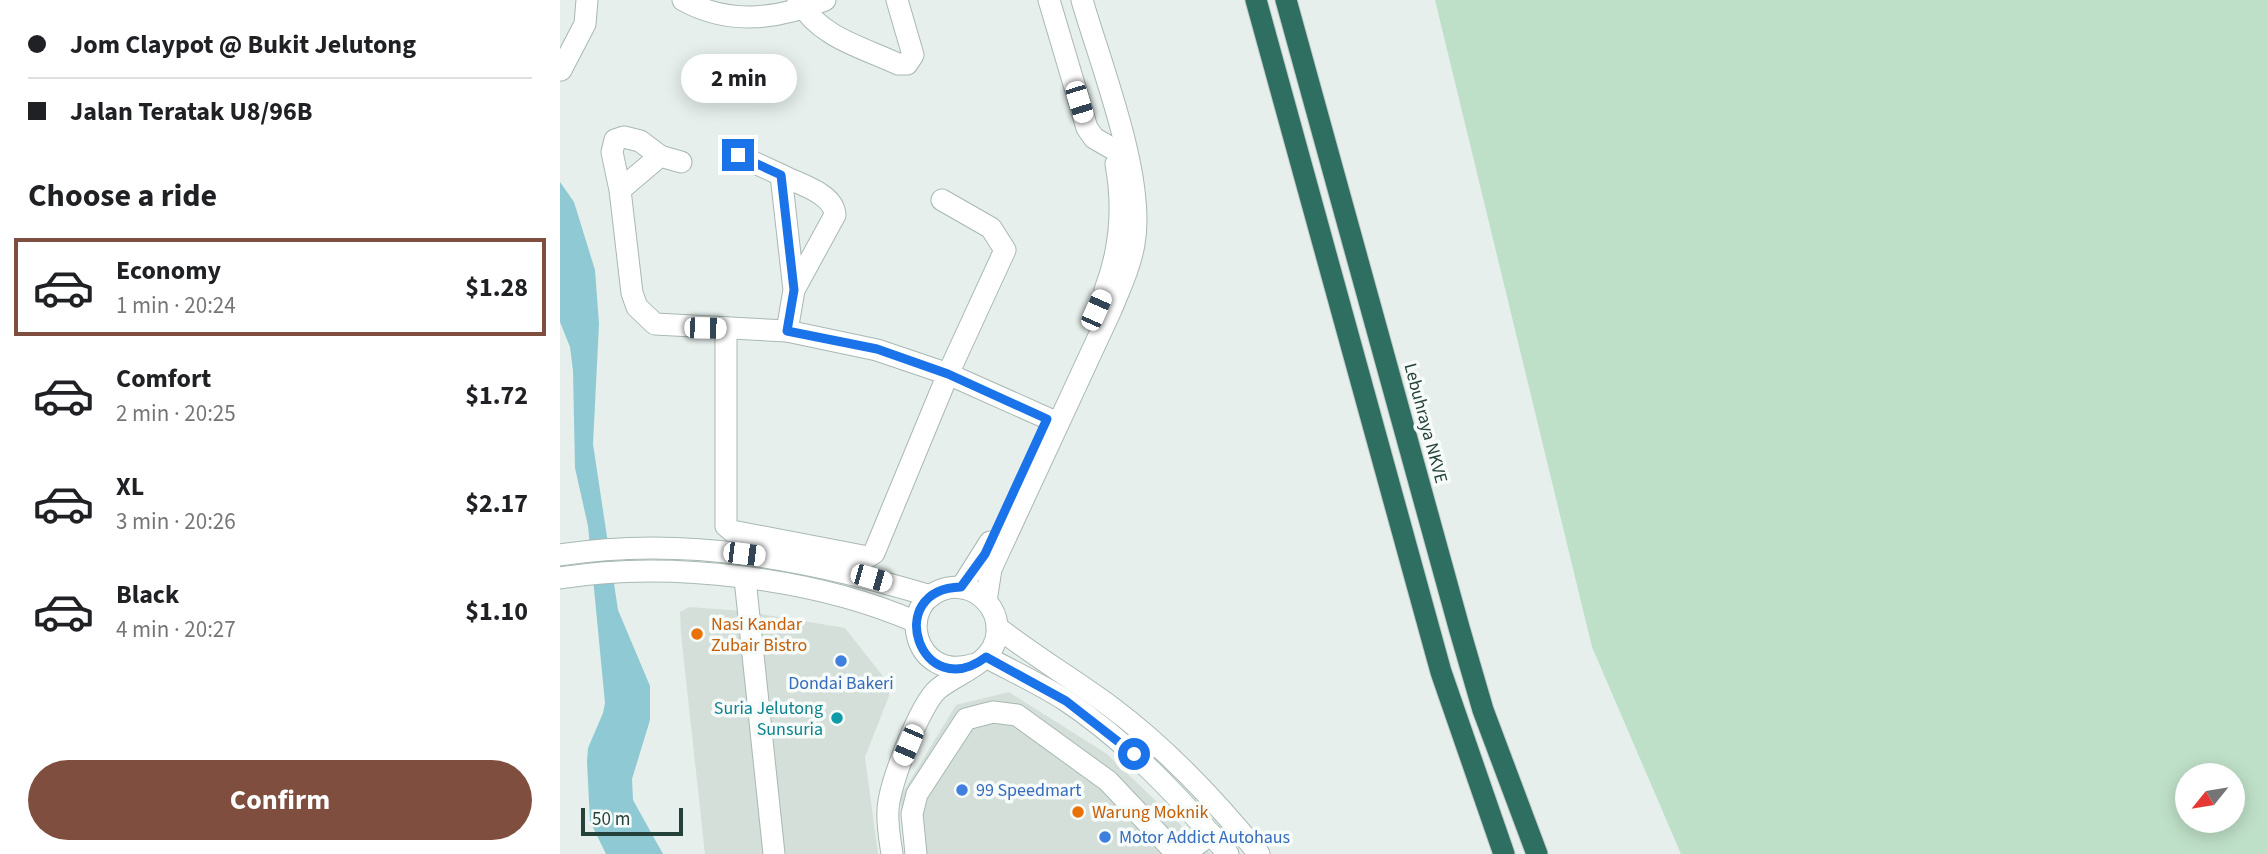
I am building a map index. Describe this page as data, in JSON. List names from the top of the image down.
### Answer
{
  "streets": {
    "highway": ["Lebuhraya NKVE"]
  },
  "places": [
    "Nasi Kandar Zubair Bistro",
    "Dondai Bakeri",
    "Suria Jelutong Sunsuria",
    "99 Speedmart",
    "Warung Moknik",
    "Motor Addict Autohaus"
  ],
  "scale_bar": "50 m",
  "north": "bottom left",
  "page": {
    "banner": ["Jom Claypot @ Bukit Jelutong", "Jalan Teratak U8/96B"],
    "bubble": "2 min",
    "heading": "Choose a ride",
    "list": [
      {
        "name": "Economy",
        "note": "1 min · 20:24",
        "value": "$1.28"
      },
      {
        "name": "Comfort",
        "note": "2 min · 20:25",
        "value": "$1.72"
      },
      {
        "name": "XL",
        "note": "3 min · 20:26",
        "value": "$2.17"
      },
      {
        "name": "Black",
        "note": "4 min · 20:27",
        "value": "$1.10"
      }
    ],
    "buttons": "Confirm",
    "scale": "50 m"
  }
}
